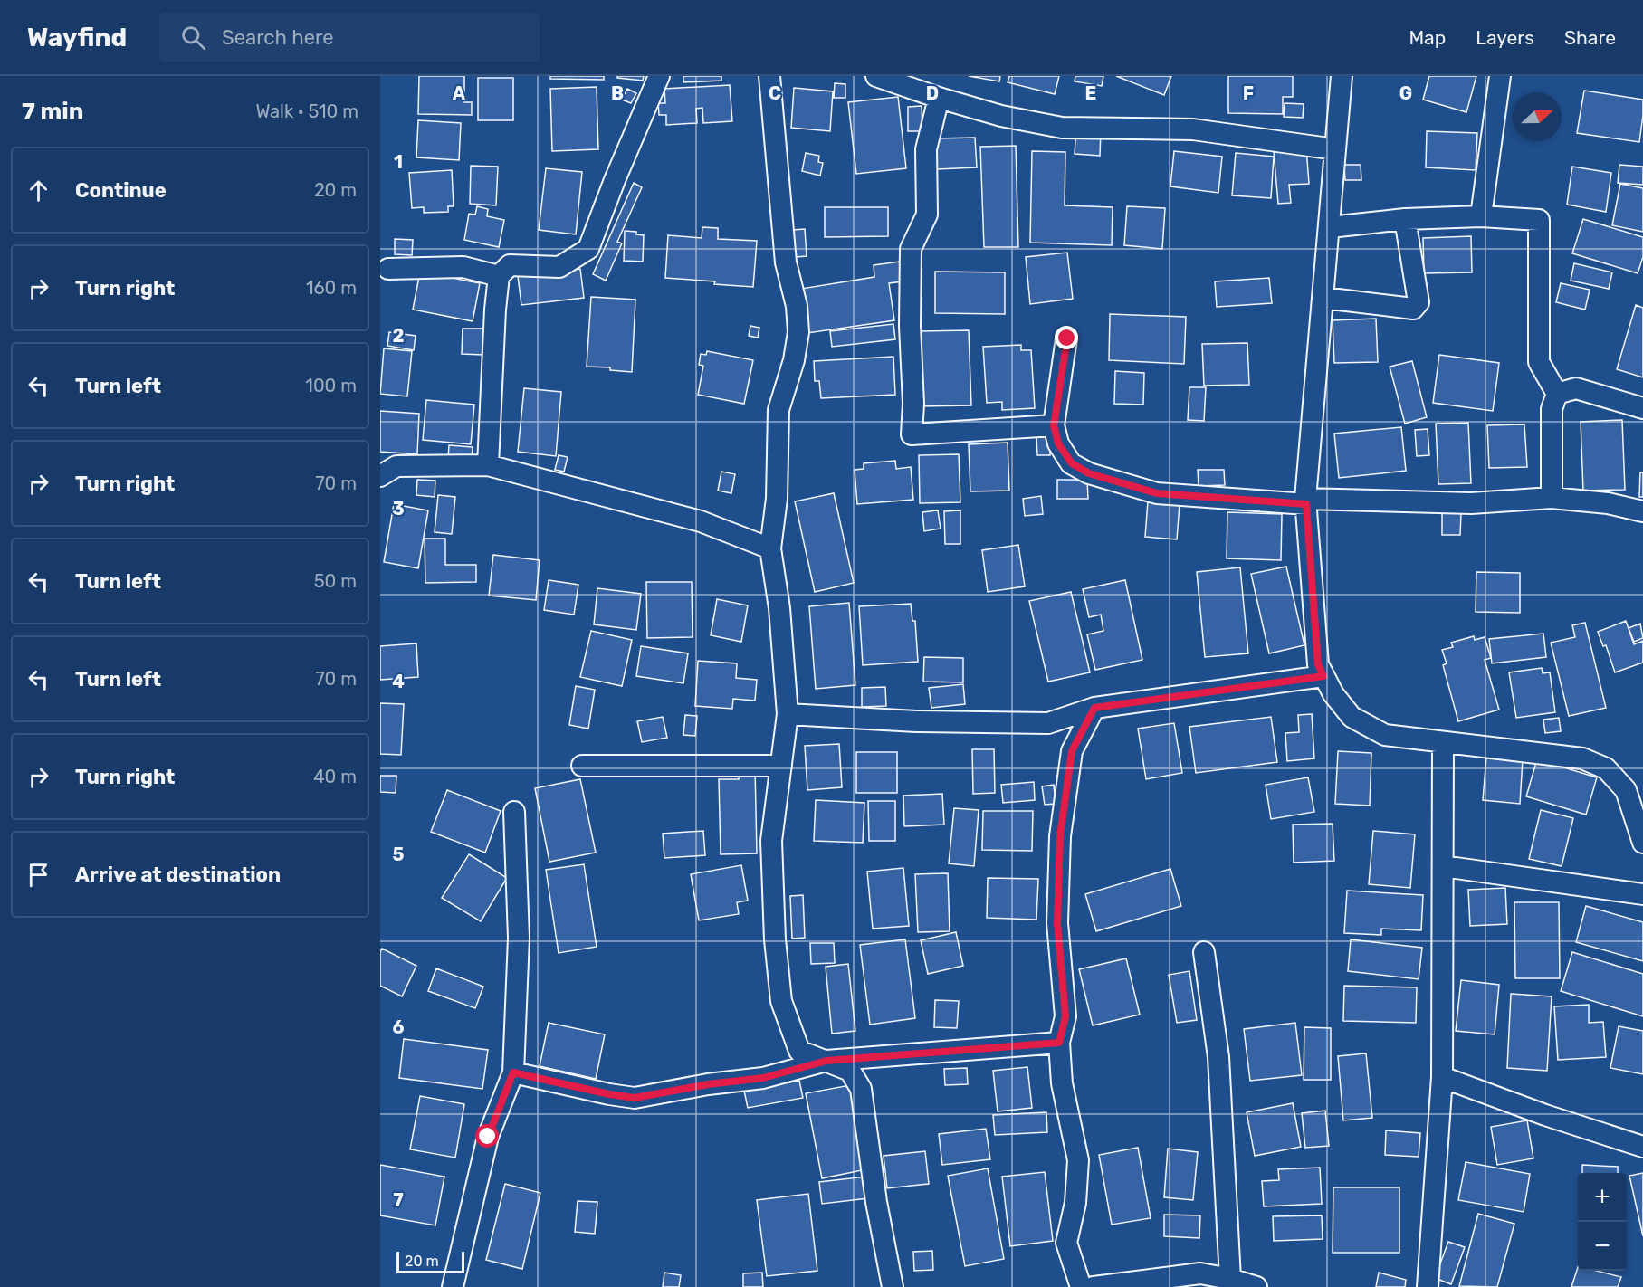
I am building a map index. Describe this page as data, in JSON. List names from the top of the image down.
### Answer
{
  "scale_bar": "20 m",
  "north": "right",
  "page": {
    "header": "Wayfind",
    "search": "Search here",
    "nav": ["Map", "Layers", "Share"],
    "heading": ["7 min", "Walk · 510 m"],
    "list": [
      ["Continue", "20 m"],
      ["Turn right", "160 m"],
      ["Turn left", "100 m"],
      ["Turn right", "70 m"],
      ["Turn left", "50 m"],
      ["Turn left", "70 m"],
      ["Turn right", "40 m"],
      "Arrive at destination"
    ],
    "map_buttons": ["+", "−"],
    "scale": "20 m"
  },
  "grid": {
    "columns": [
      "A",
      "B",
      "C",
      "D",
      "E",
      "F",
      "G"
    ],
    "rows": [
      "1",
      "2",
      "3",
      "4",
      "5",
      "6",
      "7"
    ]
  }
}
